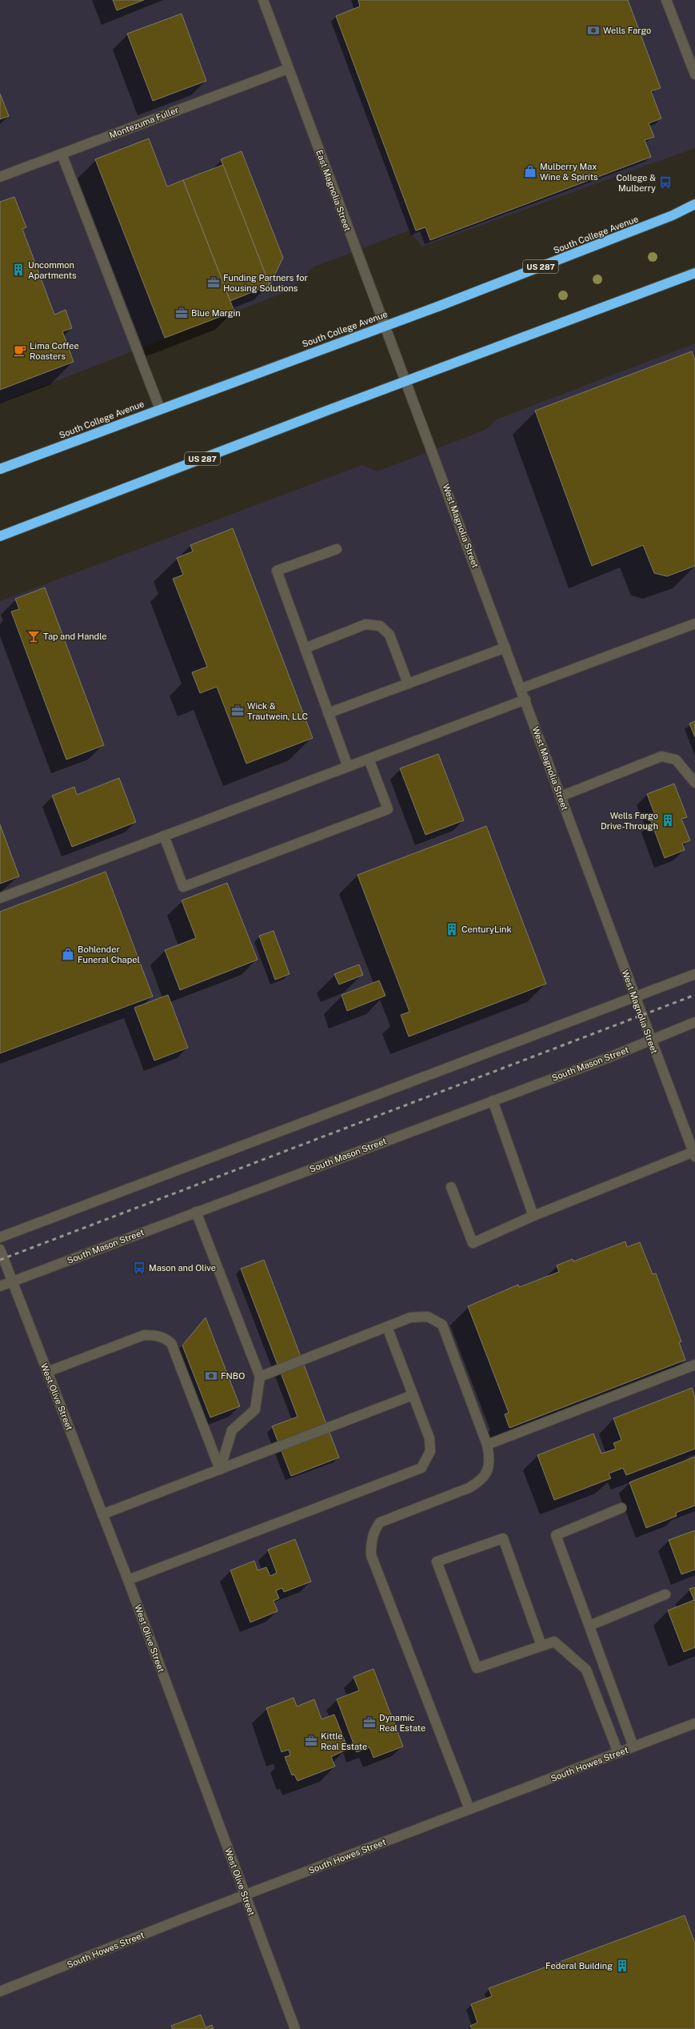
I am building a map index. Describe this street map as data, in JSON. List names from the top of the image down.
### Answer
{
  "streets": {
    "highway": ["South College Avenue", "US 287"],
    "street": [
      "Montezuma Fuller",
      "East Magnolia Street",
      "West Magnolia Street",
      "South Mason Street",
      "West Olive Street",
      "South Howes Street"
    ]
  },
  "crossings": [
    ["Montezuma Fuller", "East Magnolia Street"],
    ["East Magnolia Street", "South College Avenue"],
    ["East Magnolia Street", "US 287"],
    ["East Magnolia Street", "West Magnolia Street"],
    ["US 287", "West Magnolia Street"],
    ["West Magnolia Street", "South Mason Street"],
    ["South Mason Street", "West Olive Street"],
    ["West Olive Street", "South Howes Street"]
  ],
  "places": {
    "bank": ["Wells Fargo", "FNBO"],
    "shop": ["Mulberry Max Wine & Spirits", "Bohlender Funeral Chapel"],
    "bus stop": ["College & Mulberry", "Mason and Olive"],
    "building": [
      "Uncommon Apartments",
      "Wells Fargo Drive-Through",
      "CenturyLink",
      "Federal Building"
    ],
    "office": [
      "Funding Partners for Housing Solutions",
      "Blue Margin",
      "Wick & Trautwein, LLC",
      "Dynamic Real Estate",
      "Kittle Real Estate"
    ],
    "cafe": ["Lima Coffee Roasters"],
    "bar": ["Tap and Handle"]
  }
}
